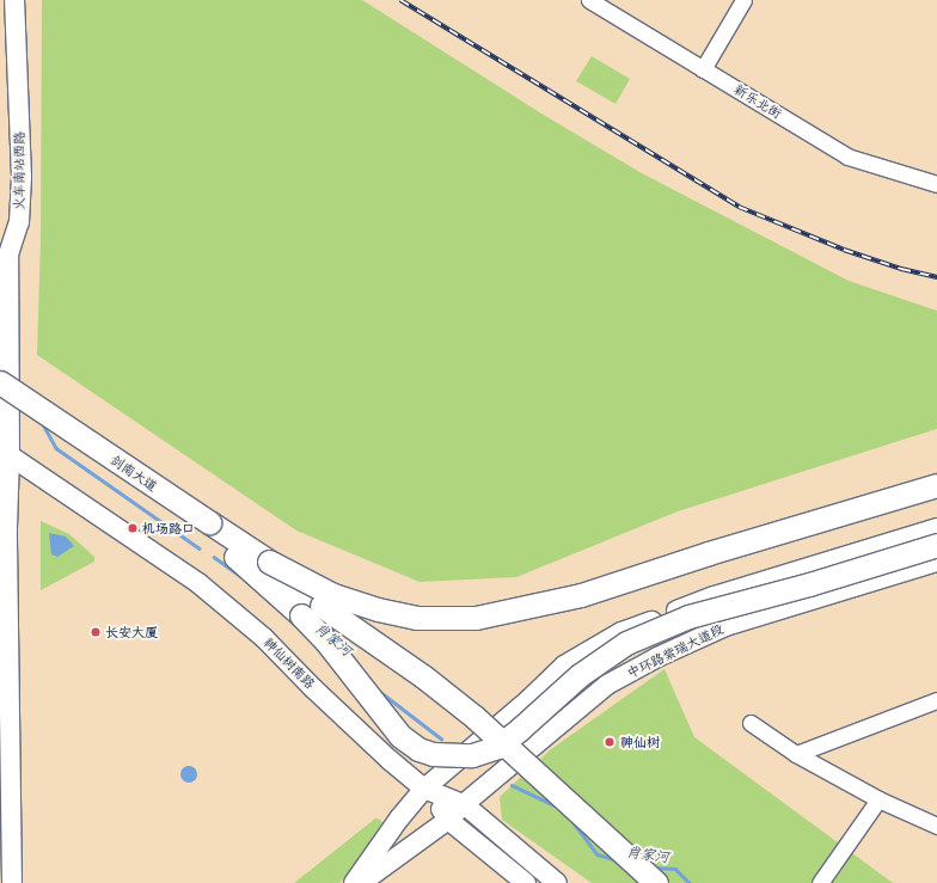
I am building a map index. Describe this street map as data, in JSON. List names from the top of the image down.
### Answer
{
  "streets": {
    "highway": ["剑南大道"],
    "main road": ["火车南站西路", "中环路紫瑞大道段", "神仙树南路"],
    "street": ["新乐北街"]
  },
  "crossings": [
    ["火车南站西路", "神仙树南路"],
    ["中环路紫瑞大道段", "神仙树南路"]
  ],
  "water": ["肖家河"],
  "places": ["机场路口", "长安大厦", "神仙树"]
}
